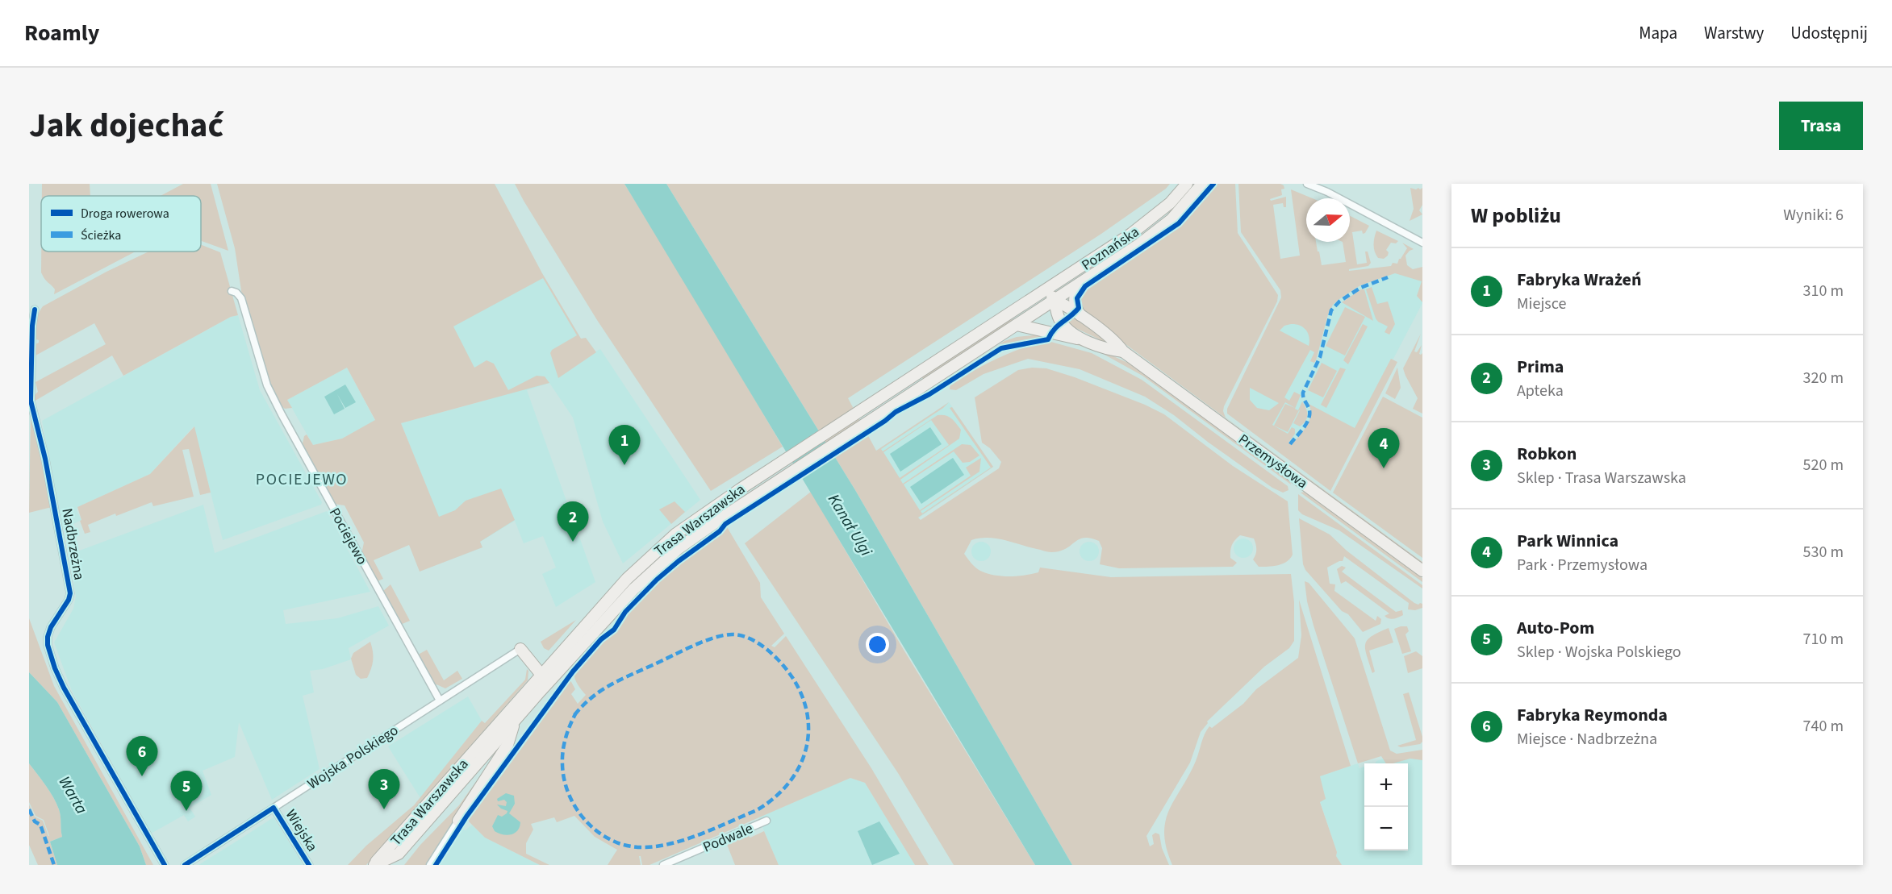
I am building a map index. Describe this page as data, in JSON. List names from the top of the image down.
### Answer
{
  "streets": {
    "main road": ["Poznańska", "Przemysłowa", "Trasa Warszawska"],
    "street": [
      "Pociejewo",
      "Nadbrzeżna",
      "Wojska Polskiego",
      "Wiejska",
      "Podwale"
    ]
  },
  "crossings": [
    ["Poznańska", "Przemysłowa"],
    ["Poznańska", "Trasa Warszawska"],
    ["Przemysłowa", "Trasa Warszawska"],
    ["Pociejewo", "Wojska Polskiego"],
    ["Wojska Polskiego", "Wiejska"]
  ],
  "districts": ["POCIEJEWO"],
  "water": ["Kanał Ulgi", "Warta"],
  "legend": ["Droga rowerowa", "Ścieżka"],
  "north": "right",
  "page": {
    "header": "Roamly",
    "nav": ["Mapa", "Warstwy", "Udostępnij"],
    "title": "Jak dojechać",
    "buttons": "Trasa",
    "heading": ["W pobliżu", "Wyniki: 6"],
    "list": [
      {
        "mark": "1",
        "name": "Fabryka Wrażeń",
        "note": "Miejsce",
        "value": "310 m"
      },
      {
        "mark": "2",
        "name": "Prima",
        "note": "Apteka",
        "value": "320 m"
      },
      {
        "mark": "3",
        "name": "Robkon",
        "note": "Sklep · Trasa Warszawska",
        "value": "520 m"
      },
      {
        "mark": "4",
        "name": "Park Winnica",
        "note": "Park · Przemysłowa",
        "value": "530 m"
      },
      {
        "mark": "5",
        "name": "Auto-Pom",
        "note": "Sklep · Wojska Polskiego",
        "value": "710 m"
      },
      {
        "mark": "6",
        "name": "Fabryka Reymonda",
        "note": "Miejsce · Nadbrzeżna",
        "value": "740 m"
      }
    ],
    "pins": [
      "1",
      "4",
      "2",
      "6",
      "3",
      "5"
    ],
    "map_buttons": ["+", "−"]
  }
}
